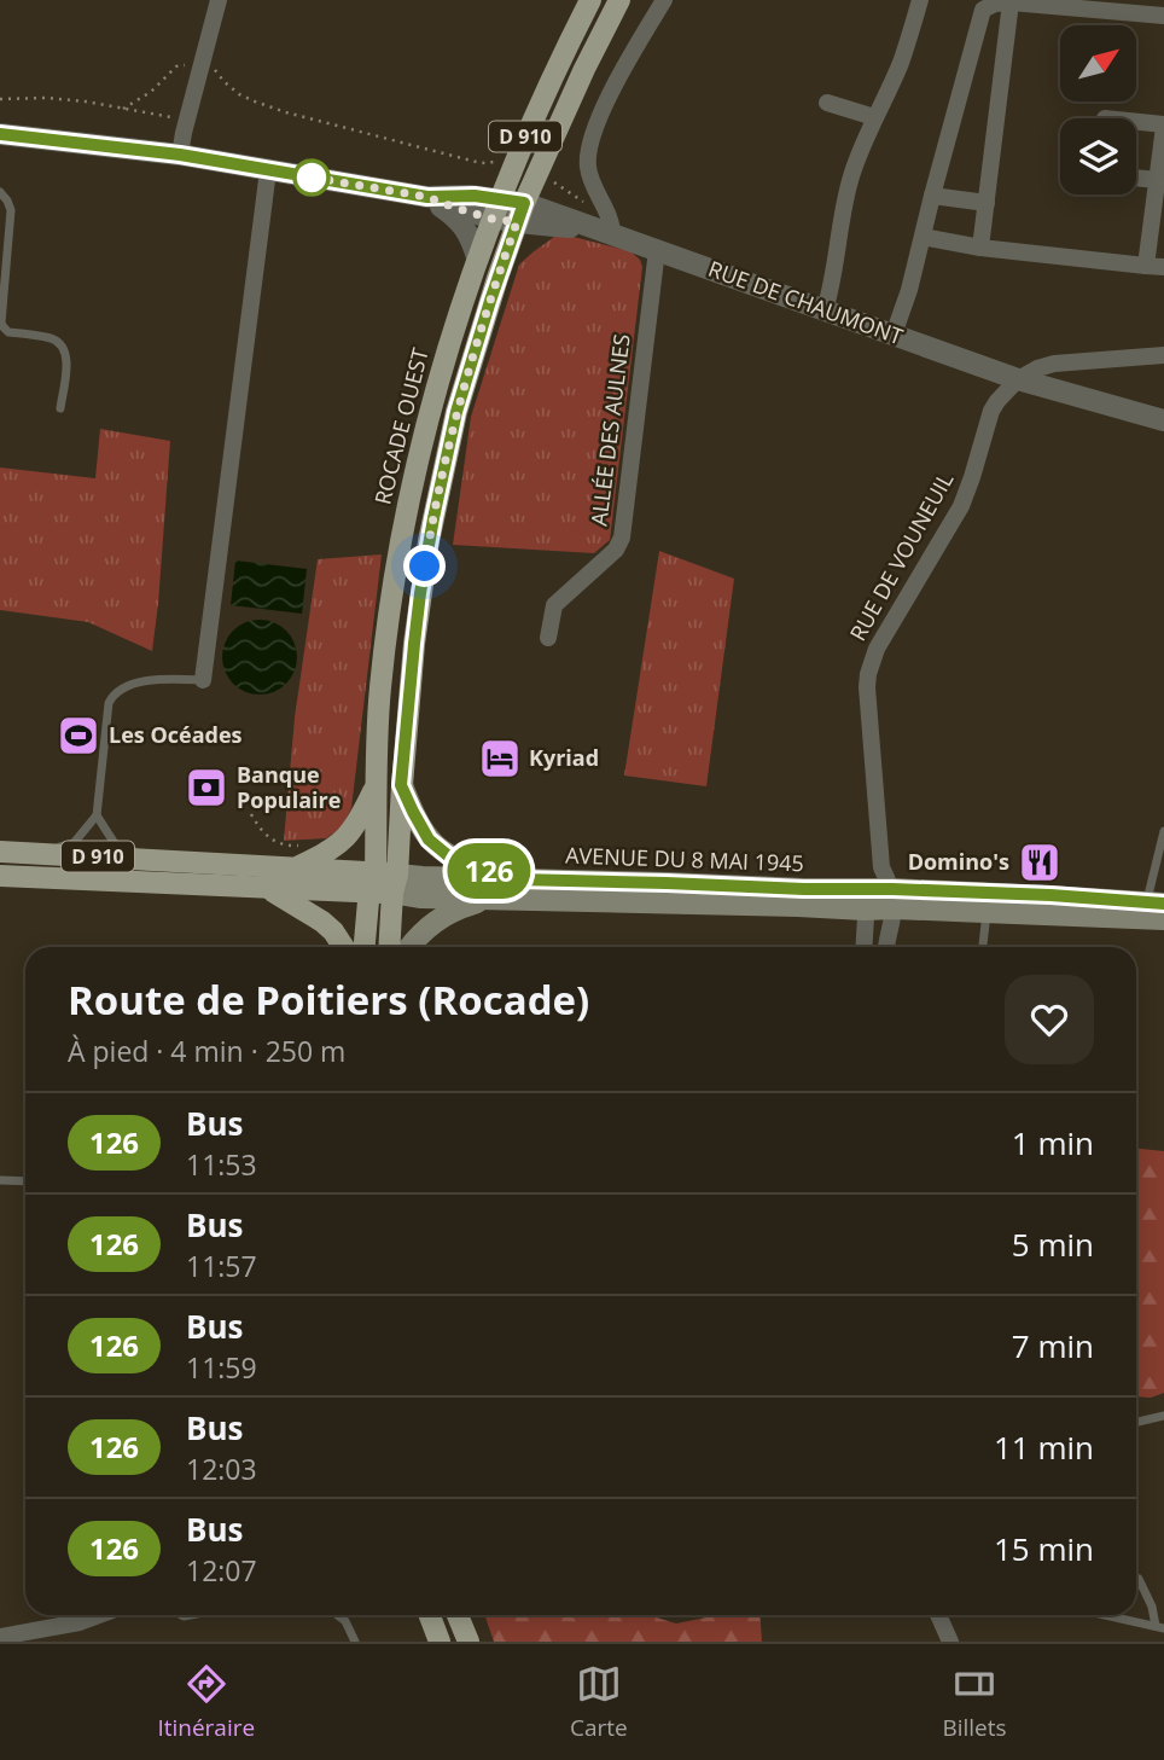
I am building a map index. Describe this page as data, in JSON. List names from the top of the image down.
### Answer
{
  "streets": {
    "main road": ["D 910", "ROCADE OUEST", "AVENUE DU 8 MAI 1945"],
    "street": ["RUE DE CHAUMONT", "ALLÉE DES AULNES", "RUE DE VOUNEUIL"]
  },
  "crossings": [
    ["D 910", "RUE DE CHAUMONT"],
    ["D 910", "ROCADE OUEST"],
    ["D 910", "AVENUE DU 8 MAI 1945"],
    ["RUE DE CHAUMONT", "ROCADE OUEST"],
    ["RUE DE CHAUMONT", "ALLÉE DES AULNES"],
    ["RUE DE CHAUMONT", "RUE DE VOUNEUIL"],
    ["ROCADE OUEST", "AVENUE DU 8 MAI 1945"],
    ["RUE DE VOUNEUIL", "AVENUE DU 8 MAI 1945"]
  ],
  "places": {
    "sports": ["Les Océades"],
    "hotel": ["Kyriad"],
    "bank": ["Banque Populaire"],
    "restaurant": ["Domino's"]
  },
  "lines": ["bus line 126"],
  "north": "top right",
  "page": {
    "on_map": "126",
    "heading": ["Route de Poitiers (Rocade)", "À pied · 4 min · 250 m"],
    "list": [
      {
        "mark": "126",
        "name": "Bus",
        "note": "11:53",
        "value": "1 min"
      },
      {
        "mark": "126",
        "name": "Bus",
        "note": "11:57",
        "value": "5 min"
      },
      {
        "mark": "126",
        "name": "Bus",
        "note": "11:59",
        "value": "7 min"
      },
      {
        "mark": "126",
        "name": "Bus",
        "note": "12:03",
        "value": "11 min"
      },
      {
        "mark": "126",
        "name": "Bus",
        "note": "12:07",
        "value": "15 min"
      }
    ],
    "tabs": ["Itinéraire", "Carte", "Billets"]
  }
}
